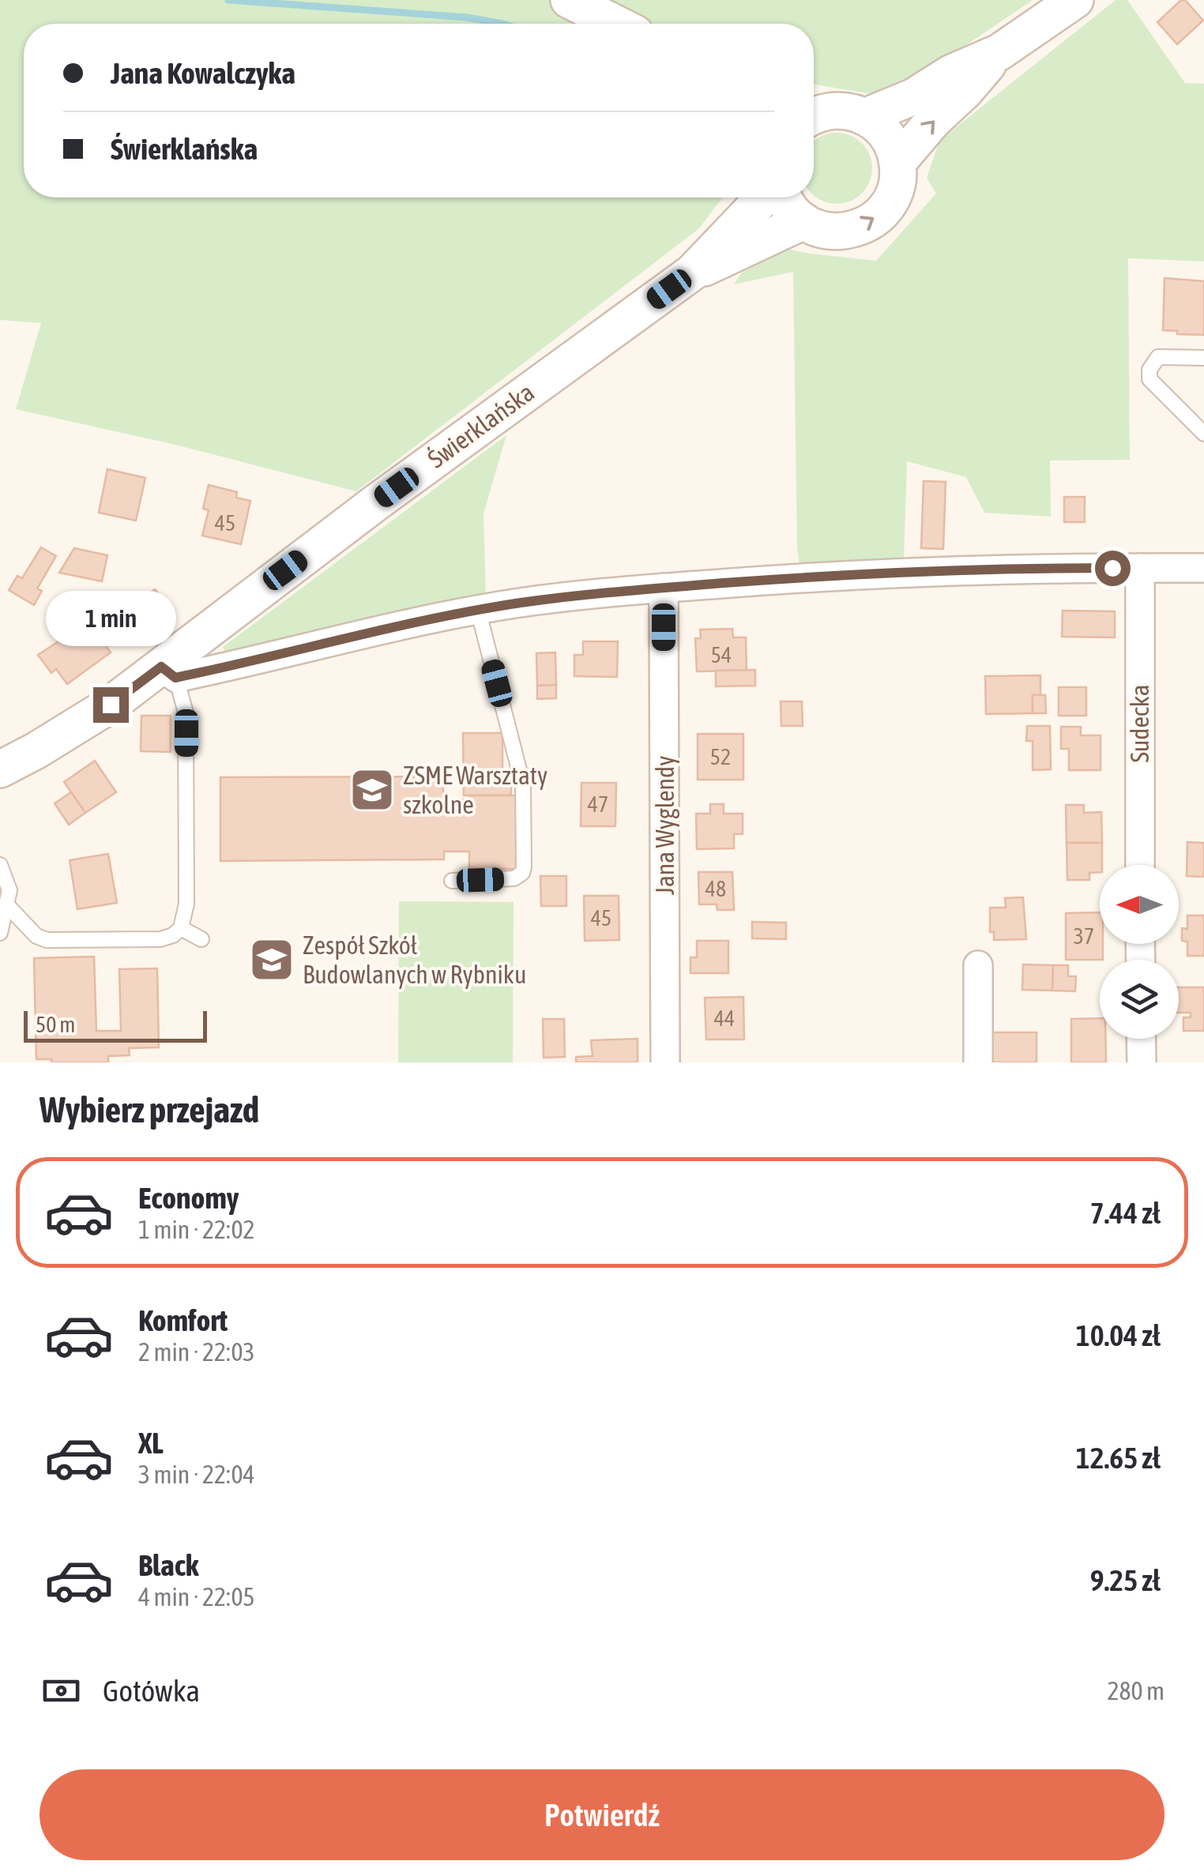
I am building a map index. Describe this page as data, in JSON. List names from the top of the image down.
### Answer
{
  "streets": {
    "street": ["Świerklańska", "Sudecka", "Jana Wyglendy"]
  },
  "places": {
    "school or university": ["ZSME Warsztaty szkolne", "Zespół Szkół Budowlanych w Rybniku"]
  },
  "house_numbers": [
    "45",
    "54",
    "52",
    "47",
    "48",
    "45",
    "37",
    "44"
  ],
  "scale_bar": "50 m",
  "north": "left",
  "page": {
    "banner": ["Jana Kowalczyka", "Świerklańska"],
    "bubble": "1 min",
    "scale": "50 m",
    "heading": "Wybierz przejazd",
    "list": [
      {
        "name": "Economy",
        "note": "1 min · 22:02",
        "value": "7.44 zł"
      },
      {
        "name": "Komfort",
        "note": "2 min · 22:03",
        "value": "10.04 zł"
      },
      {
        "name": "XL",
        "note": "3 min · 22:04",
        "value": "12.65 zł"
      },
      {
        "name": "Black",
        "note": "4 min · 22:05",
        "value": "9.25 zł"
      }
    ],
    "pay": ["Gotówka", "280 m"],
    "buttons": "Potwierdź"
  }
}
